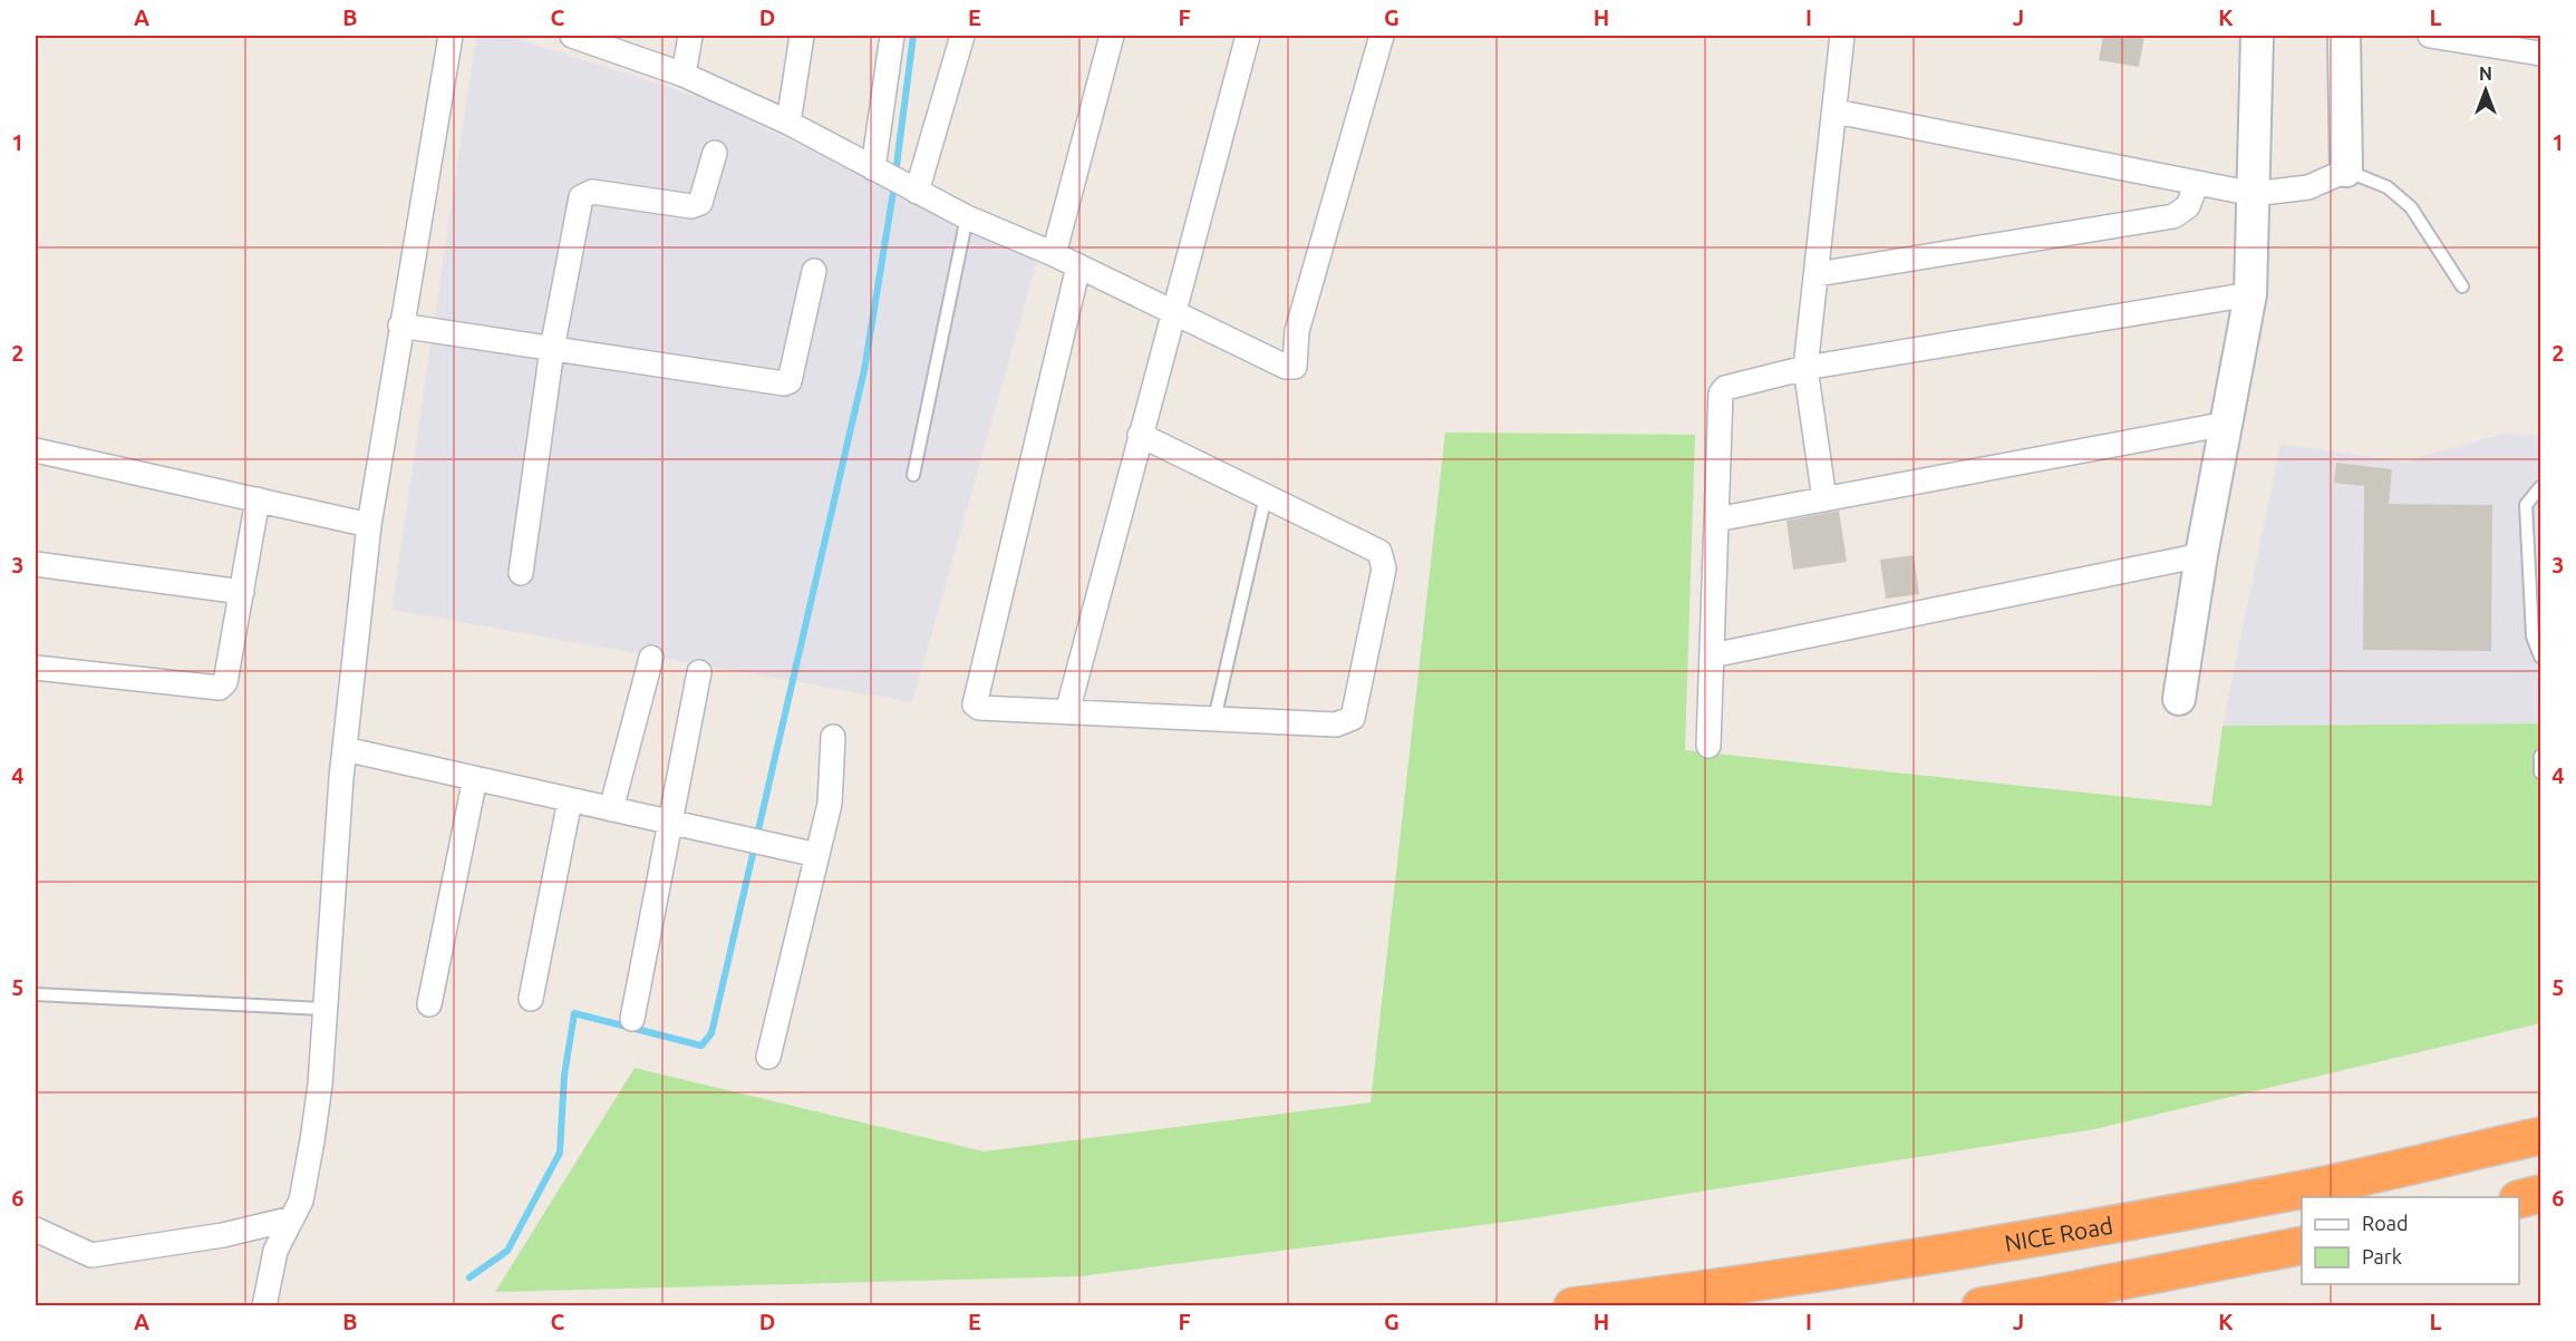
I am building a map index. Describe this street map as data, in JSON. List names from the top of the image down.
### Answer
{
  "streets": {
    "highway": ["NICE Road"]
  },
  "legend": ["Road", "Park"],
  "north": "top",
  "grid": {
    "columns": [
      "A",
      "B",
      "C",
      "D",
      "E",
      "F",
      "G",
      "H",
      "I",
      "J",
      "K",
      "L"
    ],
    "rows": [
      "1",
      "2",
      "3",
      "4",
      "5",
      "6"
    ]
  }
}
